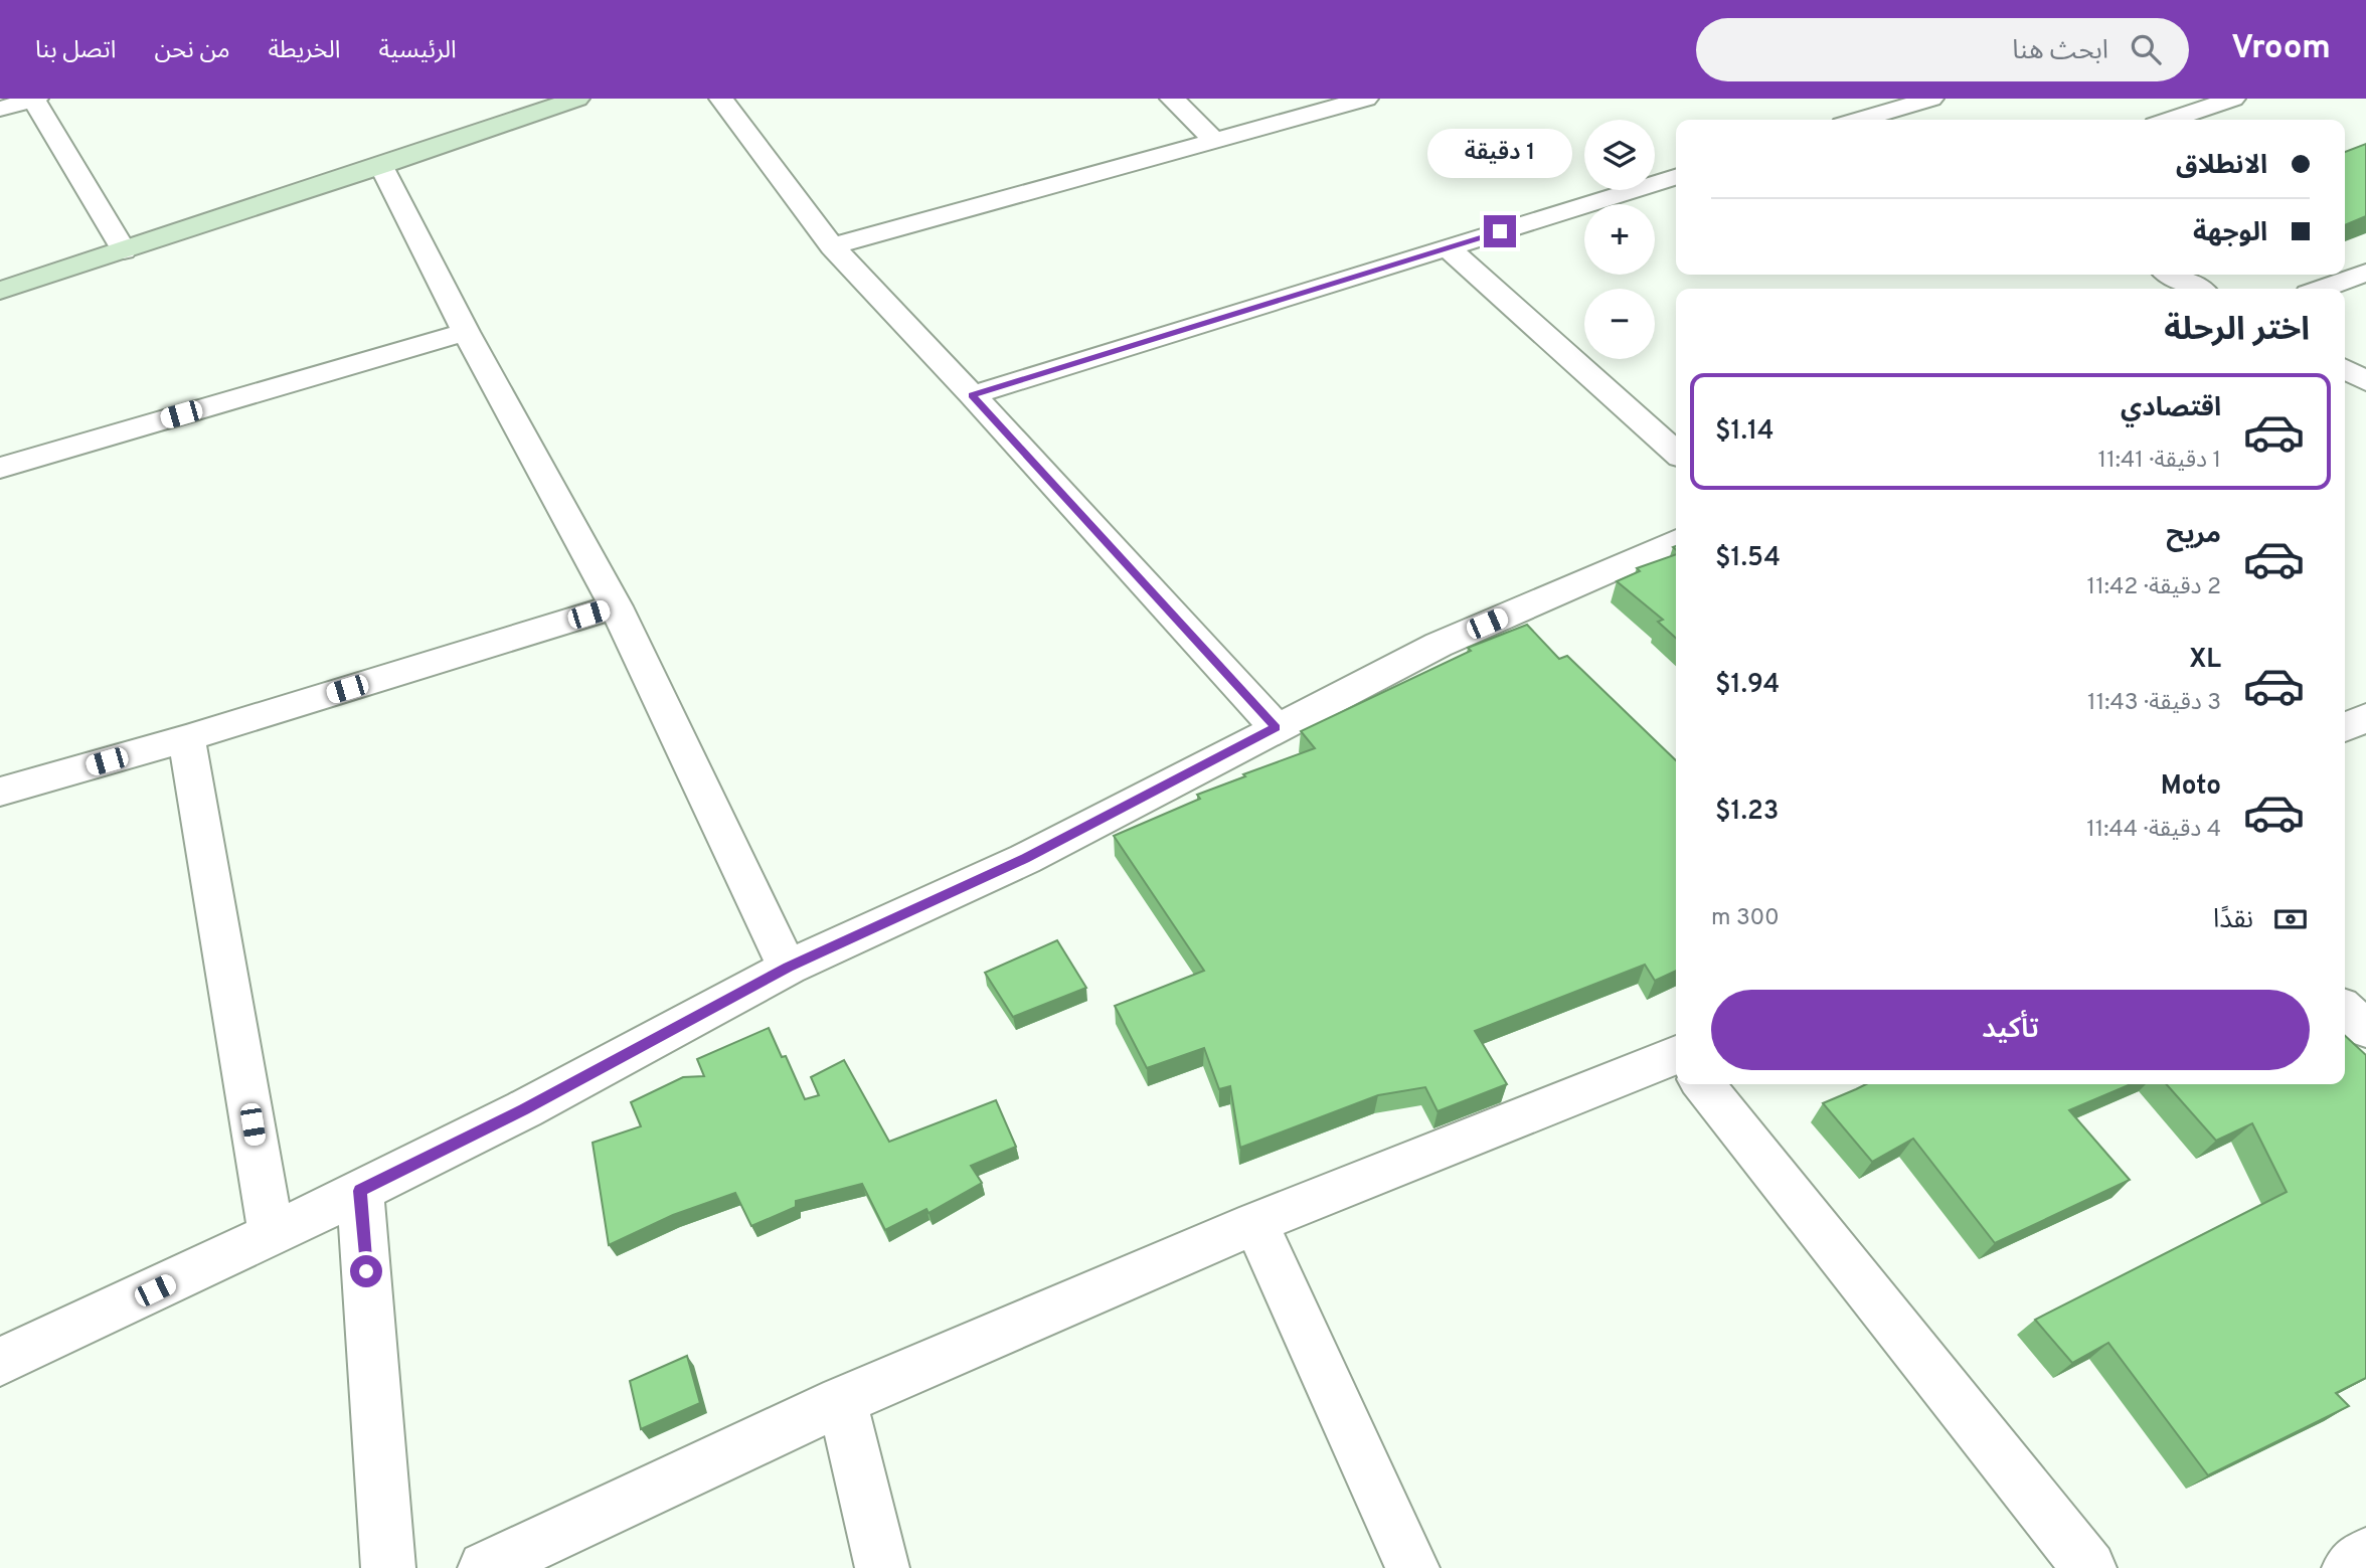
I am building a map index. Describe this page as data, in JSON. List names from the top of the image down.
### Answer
{
  "page": {
    "header": "Vroom",
    "search": "ابحث هنا",
    "nav": [
      "الرئيسية",
      "الخريطة",
      "من نحن",
      "اتصل بنا"
    ],
    "map_buttons": ["+", "−"],
    "banner": ["الانطلاق", "الوجهة"],
    "bubble": "1 دقيقة",
    "heading": "اختر الرحلة",
    "list": [
      {
        "name": "اقتصادي",
        "note": "1 دقيقة · 11:41",
        "value": "$1.14"
      },
      {
        "name": "مريح",
        "note": "2 دقيقة · 11:42",
        "value": "$1.54"
      },
      {
        "name": "XL",
        "note": "3 دقيقة · 11:43",
        "value": "$1.94"
      },
      {
        "name": "Moto",
        "note": "4 دقيقة · 11:44",
        "value": "$1.23"
      }
    ],
    "pay": ["نقدًا", "300 m"],
    "buttons": "تأكيد"
  }
}
